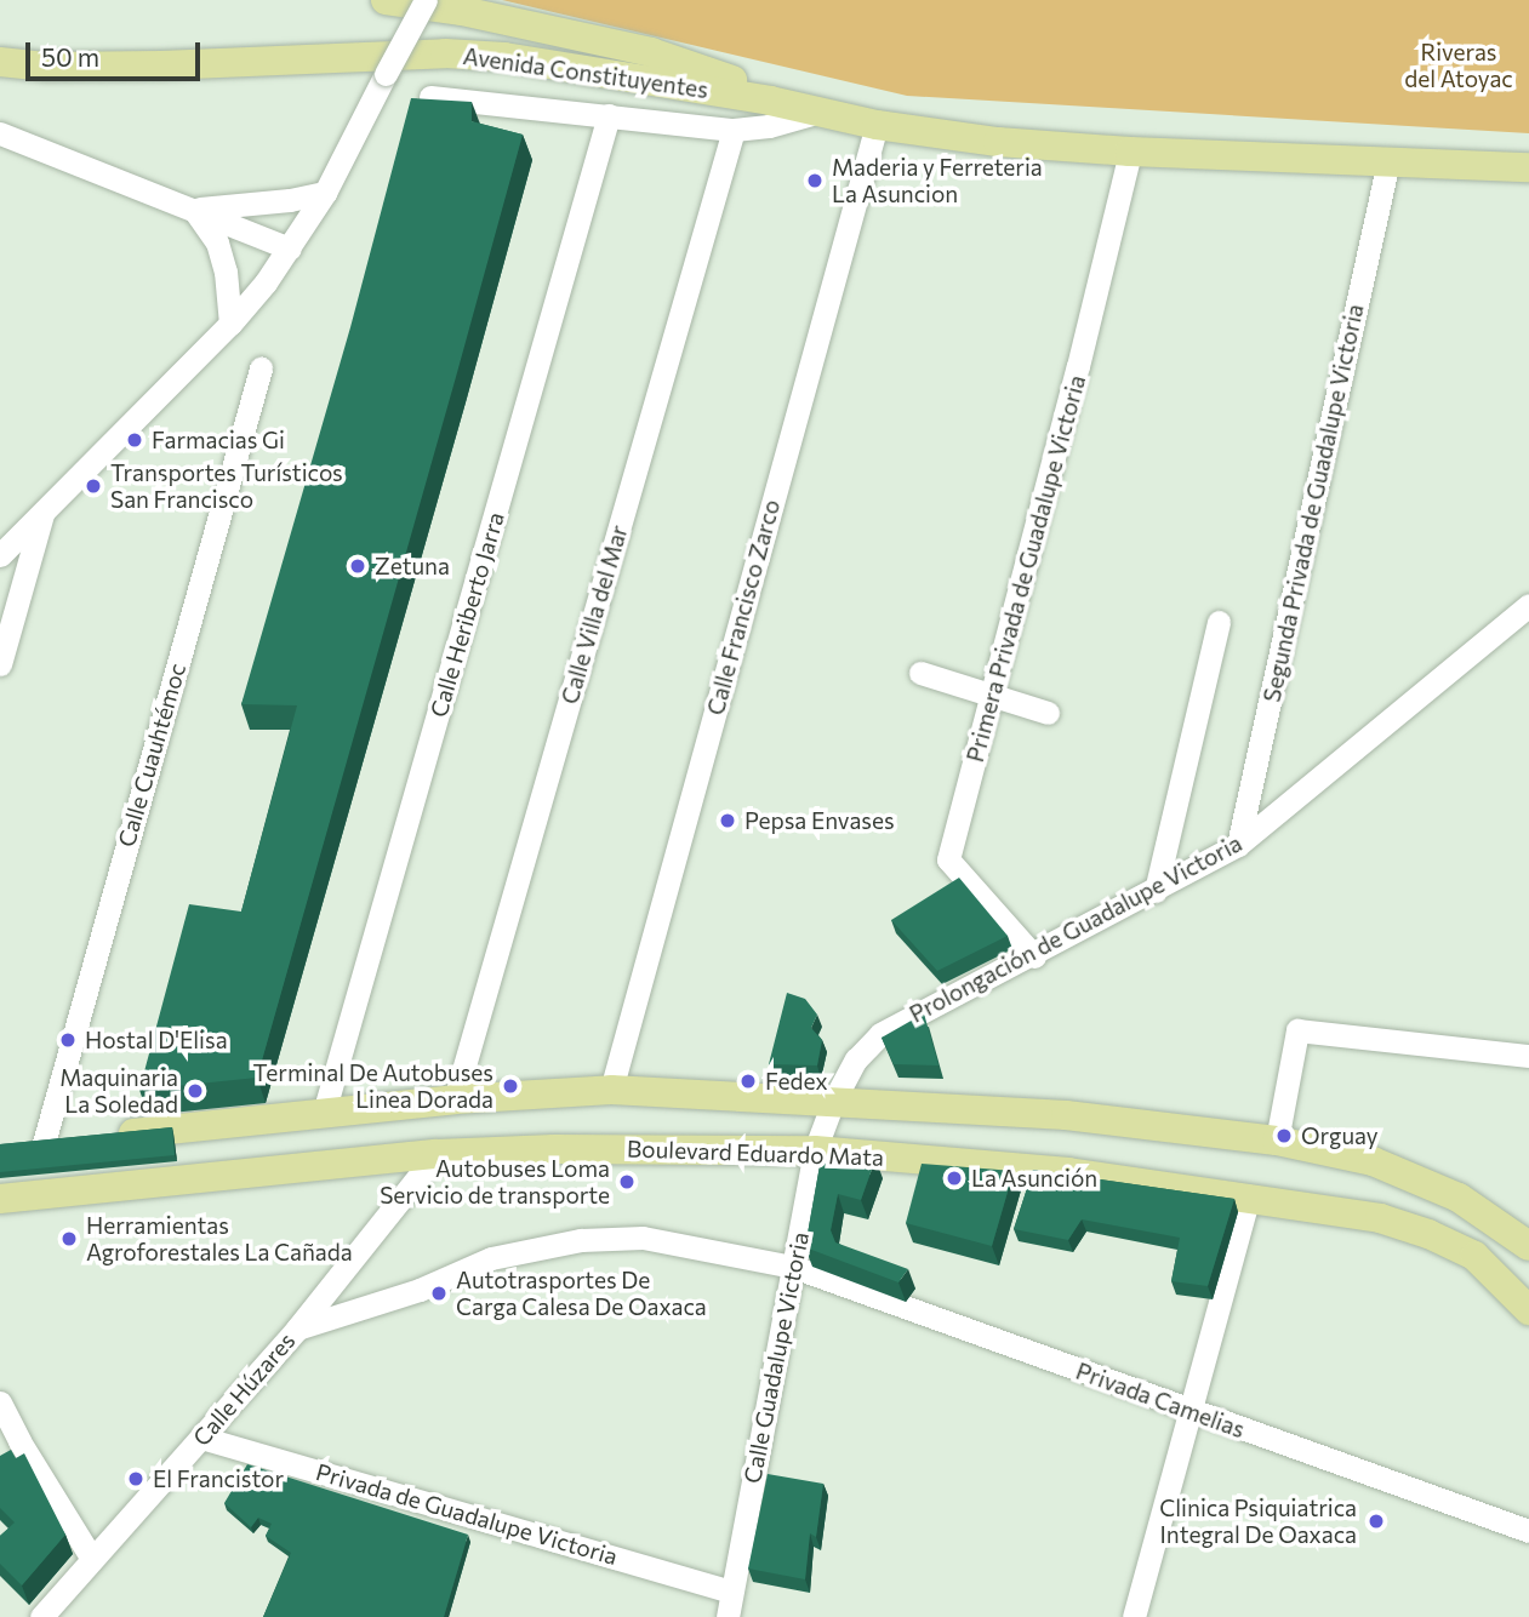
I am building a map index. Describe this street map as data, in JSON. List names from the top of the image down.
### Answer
{
  "streets": {
    "main road": ["Avenida Constituyentes", "Boulevard Eduardo Mata"],
    "street": [
      "Segunda Privada de Guadalupe Victoria",
      "Primera Privada de Guadalupe Victoria",
      "Calle Francisco Zarco",
      "Calle Heriberto Jarra",
      "Calle Villa del Mar",
      "Calle Cuauhtémoc",
      "Prolongación de Guadalupe Victoria",
      "Calle Guadalupe Victoria",
      "Calle Húzares",
      "Privada Camelias",
      "Privada de Guadalupe Victoria"
    ]
  },
  "crossings": [
    ["Segunda Privada de Guadalupe Victoria", "Prolongación de Guadalupe Victoria"],
    ["Primera Privada de Guadalupe Victoria", "Prolongación de Guadalupe Victoria"],
    ["Prolongación de Guadalupe Victoria", "Calle Guadalupe Victoria"],
    ["Boulevard Eduardo Mata", "Calle Guadalupe Victoria"],
    ["Boulevard Eduardo Mata", "Calle Húzares"],
    ["Calle Guadalupe Victoria", "Privada Camelias"],
    ["Calle Guadalupe Victoria", "Privada de Guadalupe Victoria"],
    ["Calle Húzares", "Privada Camelias"],
    ["Calle Húzares", "Privada de Guadalupe Victoria"]
  ],
  "parks": ["Riveras del Atoyac"],
  "places": [
    "Maderia y Ferreteria La Asuncion",
    "Farmacias Gi",
    "Transportes Turísticos San Francisco",
    "Zetuna",
    "Pepsa Envases",
    "Hostal D'Elisa",
    "Fedex",
    "Terminal De Autobuses Linea Dorada",
    "Maquinaria La Soledad",
    "Orguay",
    "La Asunción",
    "Autobuses Loma Servicio de transporte",
    "Herramientas Agroforestales La Cañada",
    "Autotrasportes De Carga Calesa De Oaxaca",
    "El Francistor",
    "Clinica Psiquiatrica Integral De Oaxaca"
  ],
  "scale_bar": "50 m"
}
